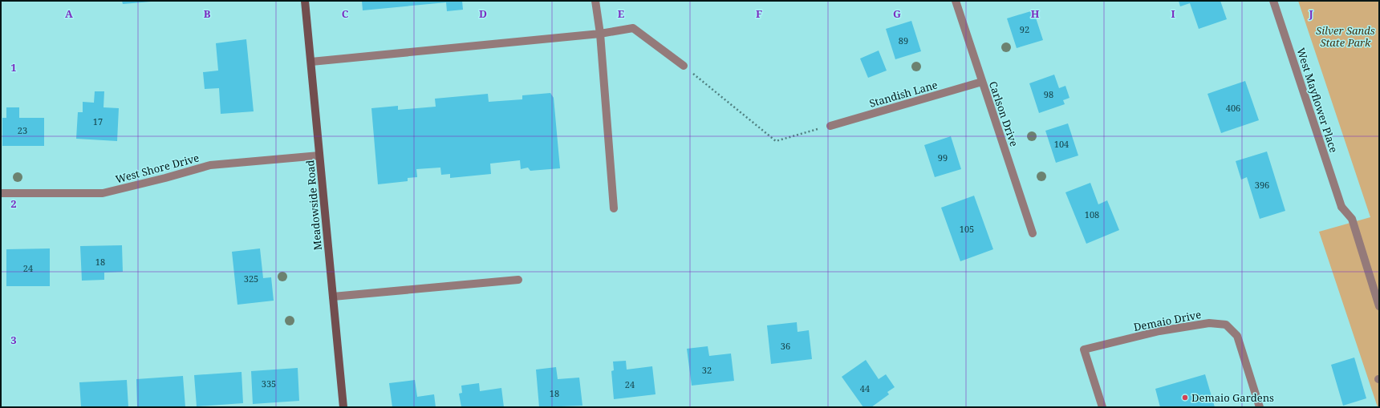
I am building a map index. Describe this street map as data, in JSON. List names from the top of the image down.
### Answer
{
  "streets": {
    "main road": ["Meadowside Road"],
    "street": [
      "Standish Lane",
      "West Mayflower Place",
      "Carlson Drive",
      "West Shore Drive",
      "Demaio Drive"
    ]
  },
  "crossings": [
    ["Standish Lane", "Carlson Drive"],
    ["West Shore Drive", "Meadowside Road"]
  ],
  "parks": ["Silver Sands State Park"],
  "places": ["Demaio Gardens"],
  "house_numbers": [
    "92",
    "89",
    "98",
    "406",
    "17",
    "23",
    "104",
    "99",
    "396",
    "108",
    "105",
    "18",
    "24",
    "325",
    "36",
    "32",
    "335",
    "24",
    "44",
    "18"
  ],
  "grid": {
    "columns": [
      "A",
      "B",
      "C",
      "D",
      "E",
      "F",
      "G",
      "H",
      "I",
      "J"
    ],
    "rows": ["1", "2", "3"]
  }
}
